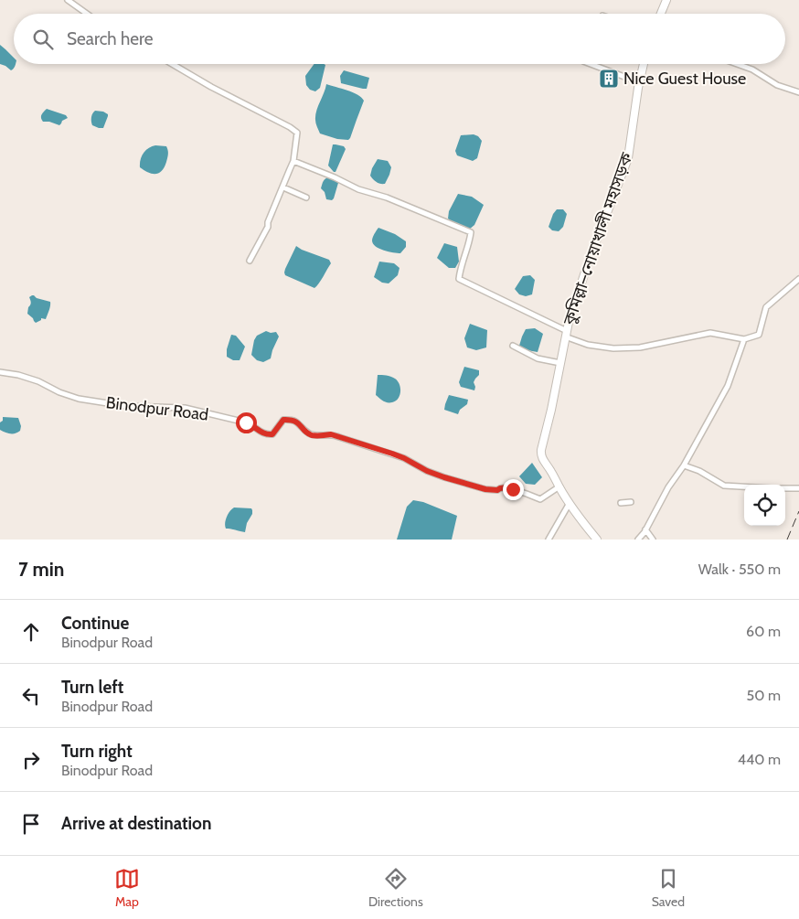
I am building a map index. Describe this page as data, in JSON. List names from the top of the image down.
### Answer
{
  "streets": {
    "highway": ["কুমিল্লা–নোয়াখালী মহাসড়ক"],
    "street": ["Binodpur Road"]
  },
  "crossings": [
    ["কুমিল্লা–নোয়াখালী মহাসড়ক", "Binodpur Road"]
  ],
  "places": {
    "building": ["Nice Guest House"]
  },
  "page": {
    "search": "Search here",
    "heading": ["7 min", "Walk · 550 m"],
    "list": [
      ["Continue", "Binodpur Road", "60 m"],
      ["Turn left", "Binodpur Road", "50 m"],
      ["Turn right", "Binodpur Road", "440 m"],
      "Arrive at destination"
    ],
    "nav": ["Map", "Directions", "Saved"]
  }
}
